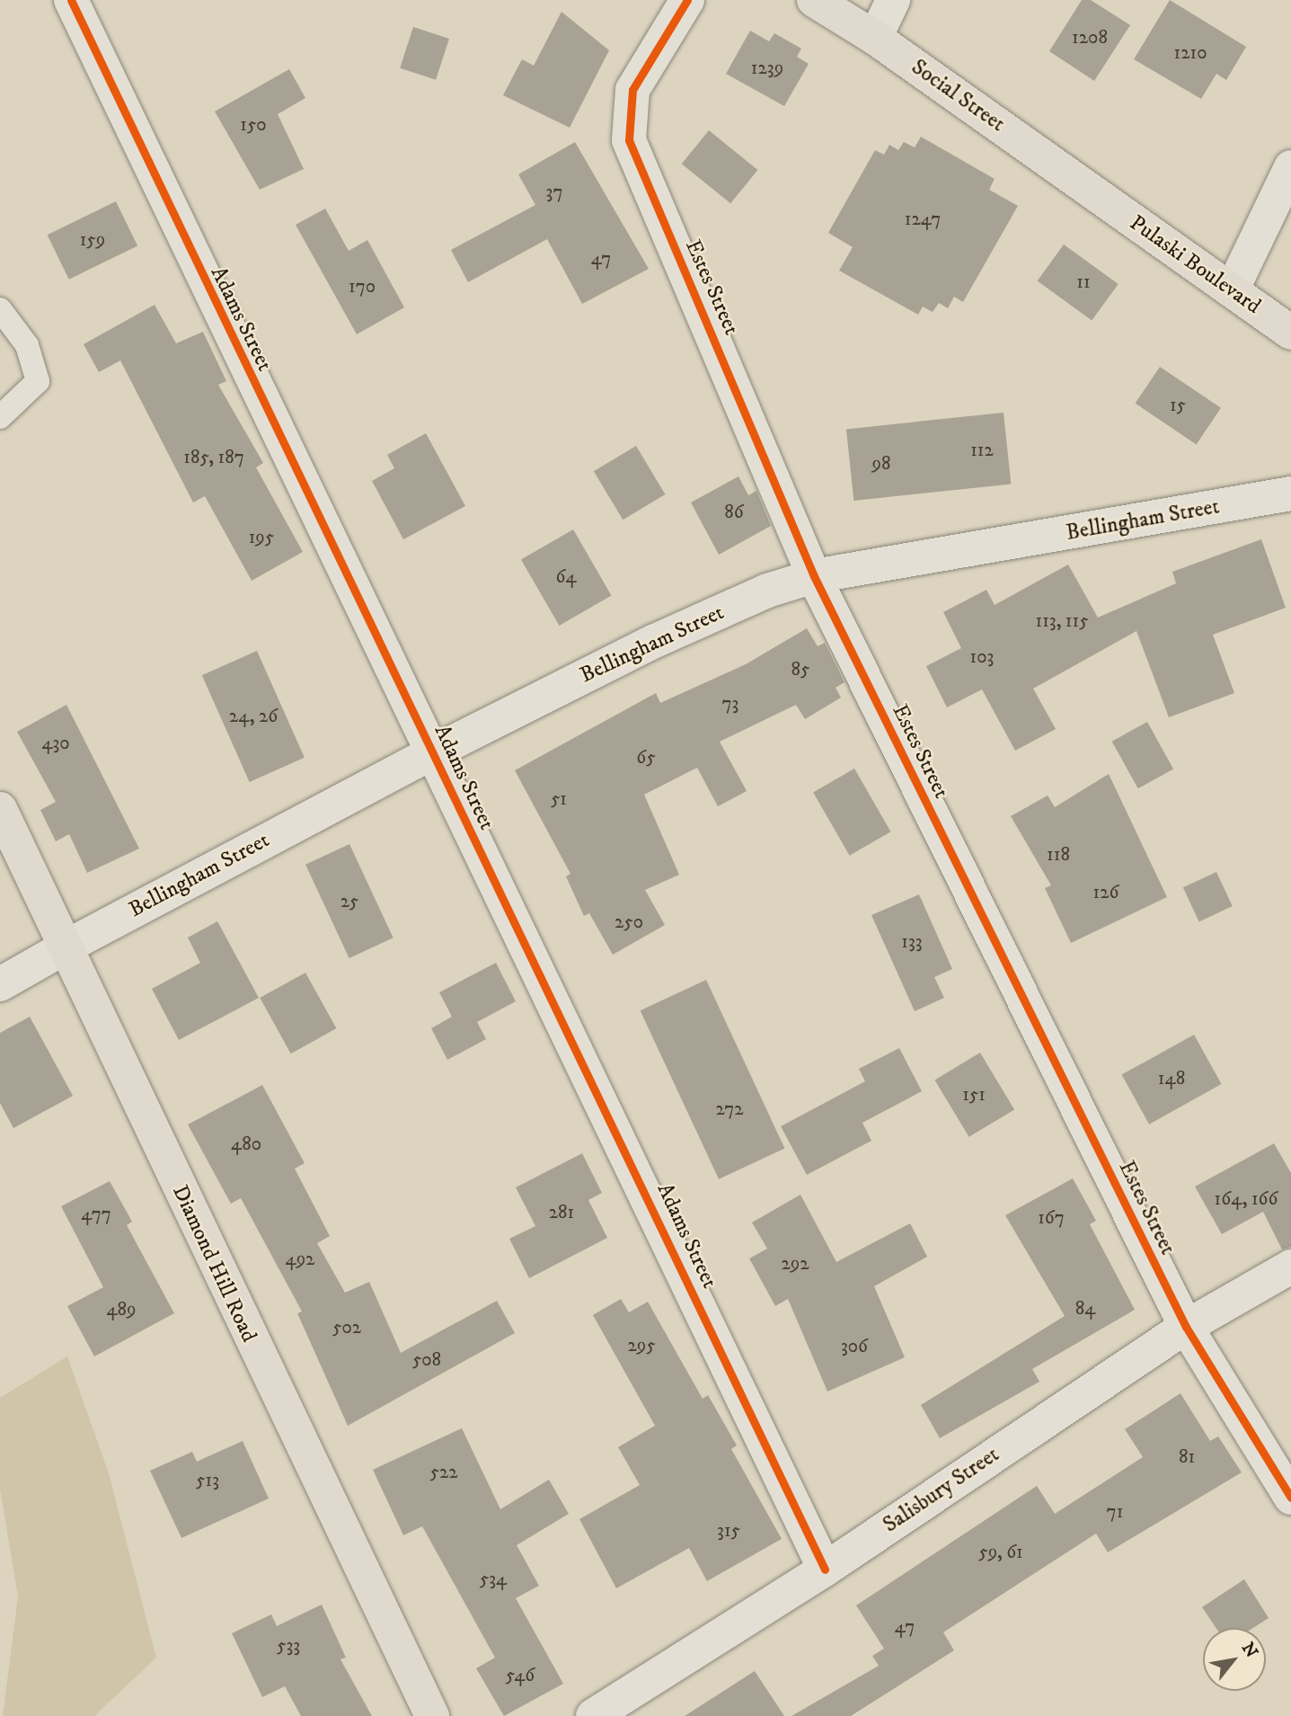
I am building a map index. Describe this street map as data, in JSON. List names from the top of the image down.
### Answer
{
  "streets": {
    "main road": ["Social Street", "Pulaski Boulevard", "Diamond Hill Road"],
    "street": [
      "Estes Street",
      "Adams Street",
      "Bellingham Street",
      "Salisbury Street"
    ]
  },
  "crossings": [
    ["Social Street", "Pulaski Boulevard"],
    ["Estes Street", "Bellingham Street"],
    ["Estes Street", "Salisbury Street"],
    ["Adams Street", "Bellingham Street"],
    ["Adams Street", "Salisbury Street"],
    ["Bellingham Street", "Diamond Hill Road"]
  ],
  "house_numbers": [
    "1208",
    "1210",
    "1239",
    "150",
    "37",
    "1247",
    "159",
    "47",
    "11",
    "170",
    "15",
    "112",
    "185, 187",
    "98",
    "86",
    "195",
    "64",
    "113, 115",
    "103",
    "85",
    "73",
    "24, 26",
    "430",
    "65",
    "51",
    "118",
    "126",
    "25",
    "250",
    "133",
    "148",
    "151",
    "272",
    "480",
    "164, 166",
    "281",
    "477",
    "167",
    "492",
    "292",
    "84",
    "489",
    "502",
    "295",
    "306",
    "508",
    "81",
    "522",
    "513",
    "71",
    "315",
    "59, 61",
    "534",
    "47",
    "533",
    "546"
  ],
  "north": "top right"
}
